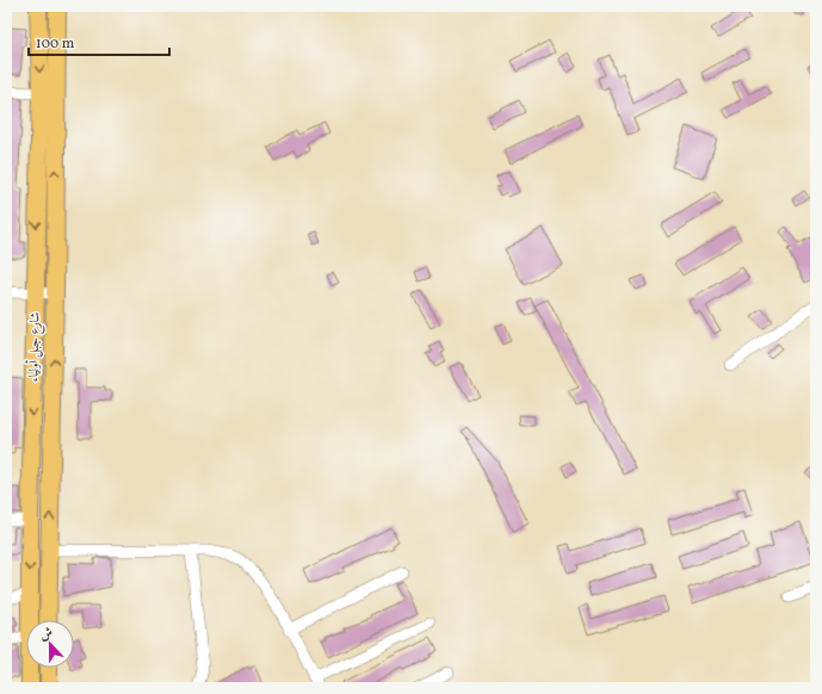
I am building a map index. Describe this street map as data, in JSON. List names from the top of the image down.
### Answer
{
  "streets": {
    "main road": ["شارع جبل أولياء"]
  },
  "scale_bar": "100 m",
  "north": "top"
}
